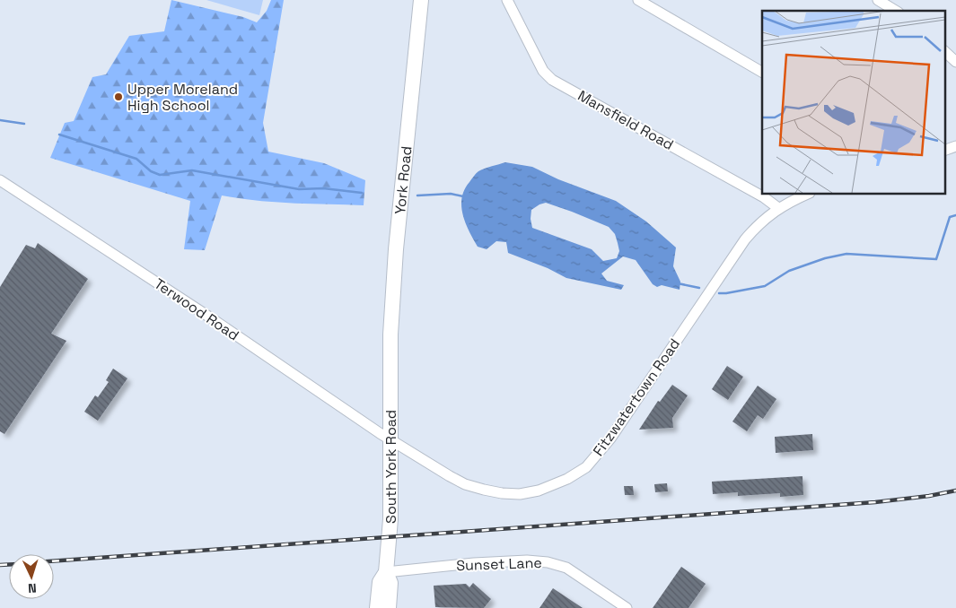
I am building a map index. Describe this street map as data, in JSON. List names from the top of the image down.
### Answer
{
  "streets": {
    "highway": ["York Road", "South York Road"],
    "street": [
      "Mansfield Road",
      "Terwood Road",
      "Fitzwatertown Road",
      "Sunset Lane"
    ]
  },
  "crossings": [
    ["Mansfield Road", "Fitzwatertown Road"],
    ["York Road", "South York Road"],
    ["Terwood Road", "Fitzwatertown Road"],
    ["Terwood Road", "South York Road"],
    ["Fitzwatertown Road", "South York Road"],
    ["South York Road", "Sunset Lane"]
  ],
  "places": ["Upper Moreland High School"],
  "north": "bottom"
}
